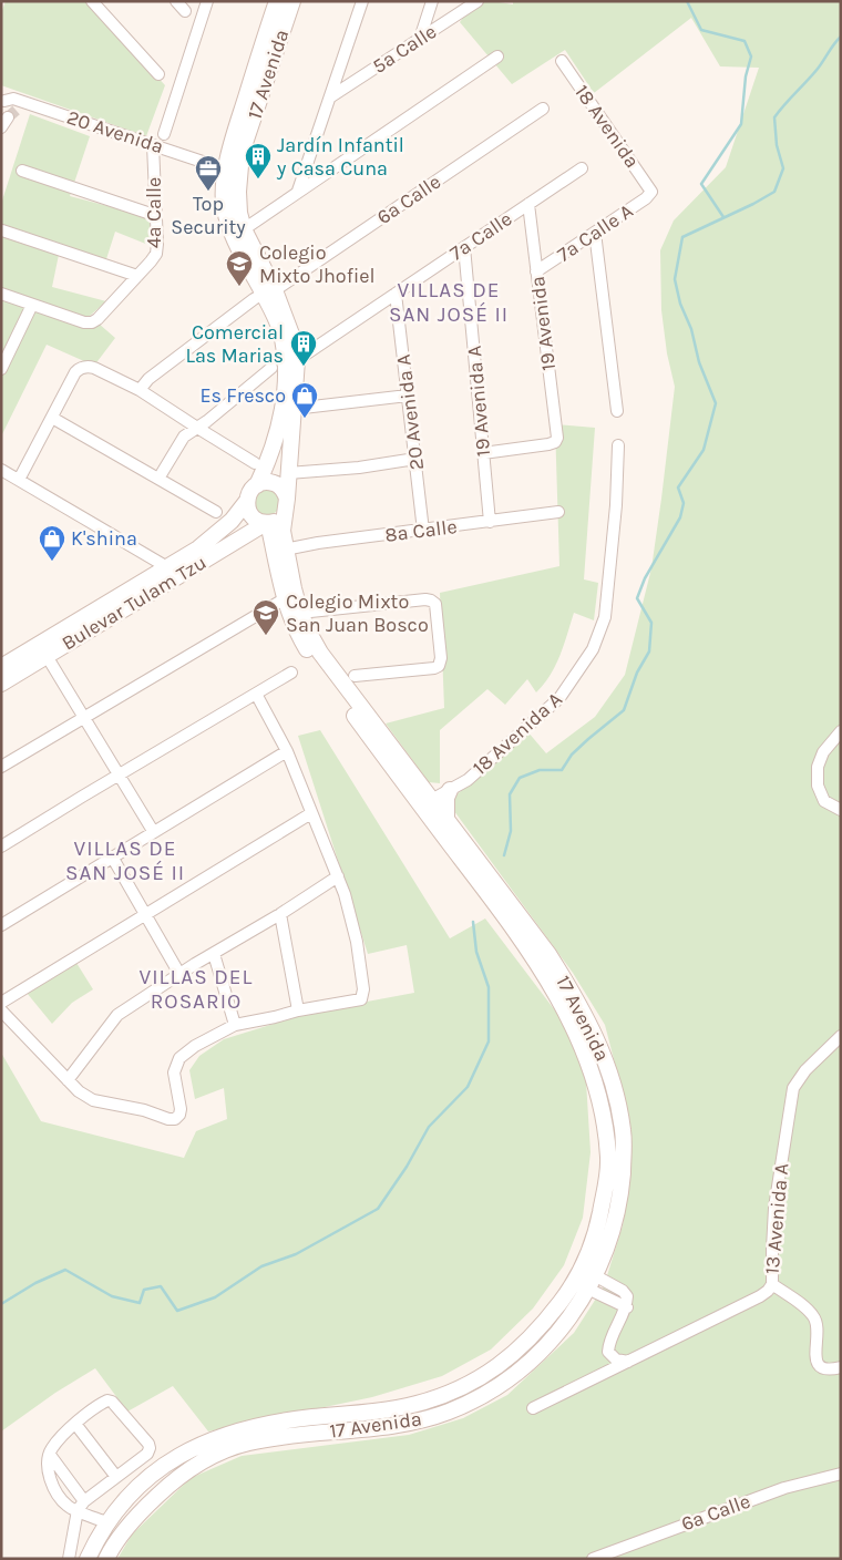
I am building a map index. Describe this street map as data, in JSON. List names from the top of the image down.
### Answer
{
  "streets": {
    "main road": ["17 Avenida", "Bulevar Tulam Tzu"],
    "street": [
      "5a Calle",
      "18 Avenida",
      "20 Avenida",
      "6a Calle",
      "4a Calle",
      "7a Calle A",
      "7a Calle",
      "19 Avenida",
      "19 Avenida A",
      "20 Avenida A",
      "8a Calle",
      "18 Avenida A",
      "13 Avenida A"
    ]
  },
  "crossings": [
    ["17 Avenida", "20 Avenida"],
    ["17 Avenida", "6a Calle"],
    ["17 Avenida", "7a Calle"],
    ["17 Avenida", "8a Calle"],
    ["17 Avenida", "Bulevar Tulam Tzu"],
    ["17 Avenida", "18 Avenida A"],
    ["18 Avenida", "7a Calle A"],
    ["20 Avenida", "4a Calle"],
    ["7a Calle A", "19 Avenida"],
    ["7a Calle", "19 Avenida"],
    ["7a Calle", "19 Avenida A"],
    ["7a Calle", "20 Avenida A"],
    ["19 Avenida", "19 Avenida A"],
    ["19 Avenida A", "8a Calle"],
    ["20 Avenida A", "8a Calle"]
  ],
  "districts": ["VILLAS DE SAN JOSÉ II", "VILLAS DE SAN JOSÉ II", "VILLAS DEL ROSARIO"],
  "places": {
    "building": ["Jardín Infantil y Casa Cuna", "Comercial Las Marias"],
    "office": ["Top Security"],
    "school or university": ["Colegio Mixto Jhofiel", "Colegio Mixto San Juan Bosco"],
    "shop": ["Es Fresco", "K'shina"]
  }
}
